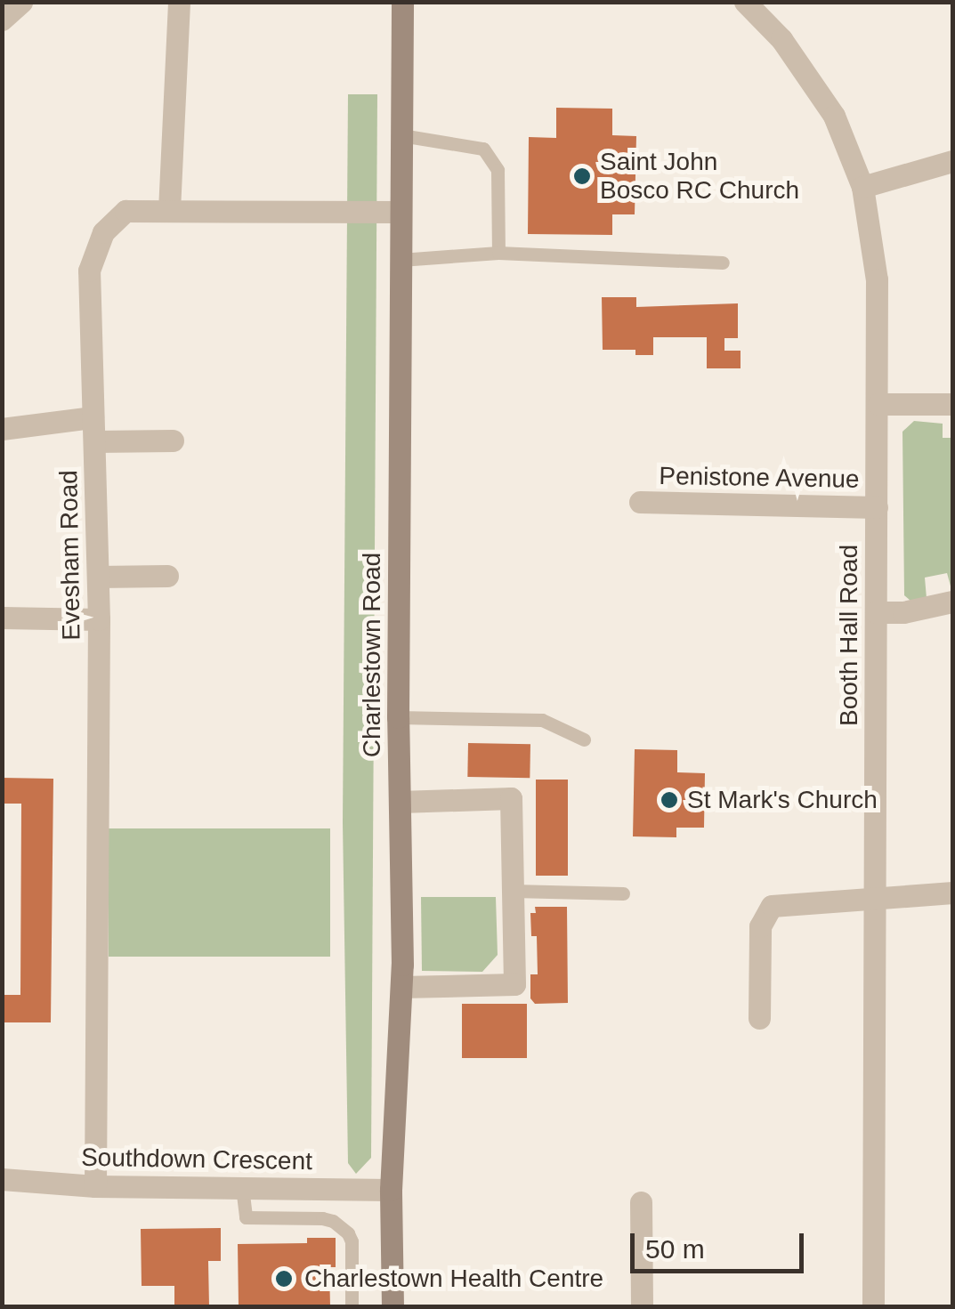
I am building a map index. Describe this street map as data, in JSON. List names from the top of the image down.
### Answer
{
  "streets": {
    "street": [
      "Penistone Avenue",
      "Evesham Road",
      "Booth Hall Road",
      "Charlestown Road",
      "Southdown Crescent"
    ]
  },
  "crossings": [
    ["Penistone Avenue", "Booth Hall Road"],
    ["Evesham Road", "Charlestown Road"],
    ["Evesham Road", "Southdown Crescent"],
    ["Charlestown Road", "Southdown Crescent"]
  ],
  "places": ["Saint John Bosco RC Church", "St Mark's Church", "Charlestown Health Centre"],
  "scale_bar": "50 m"
}
